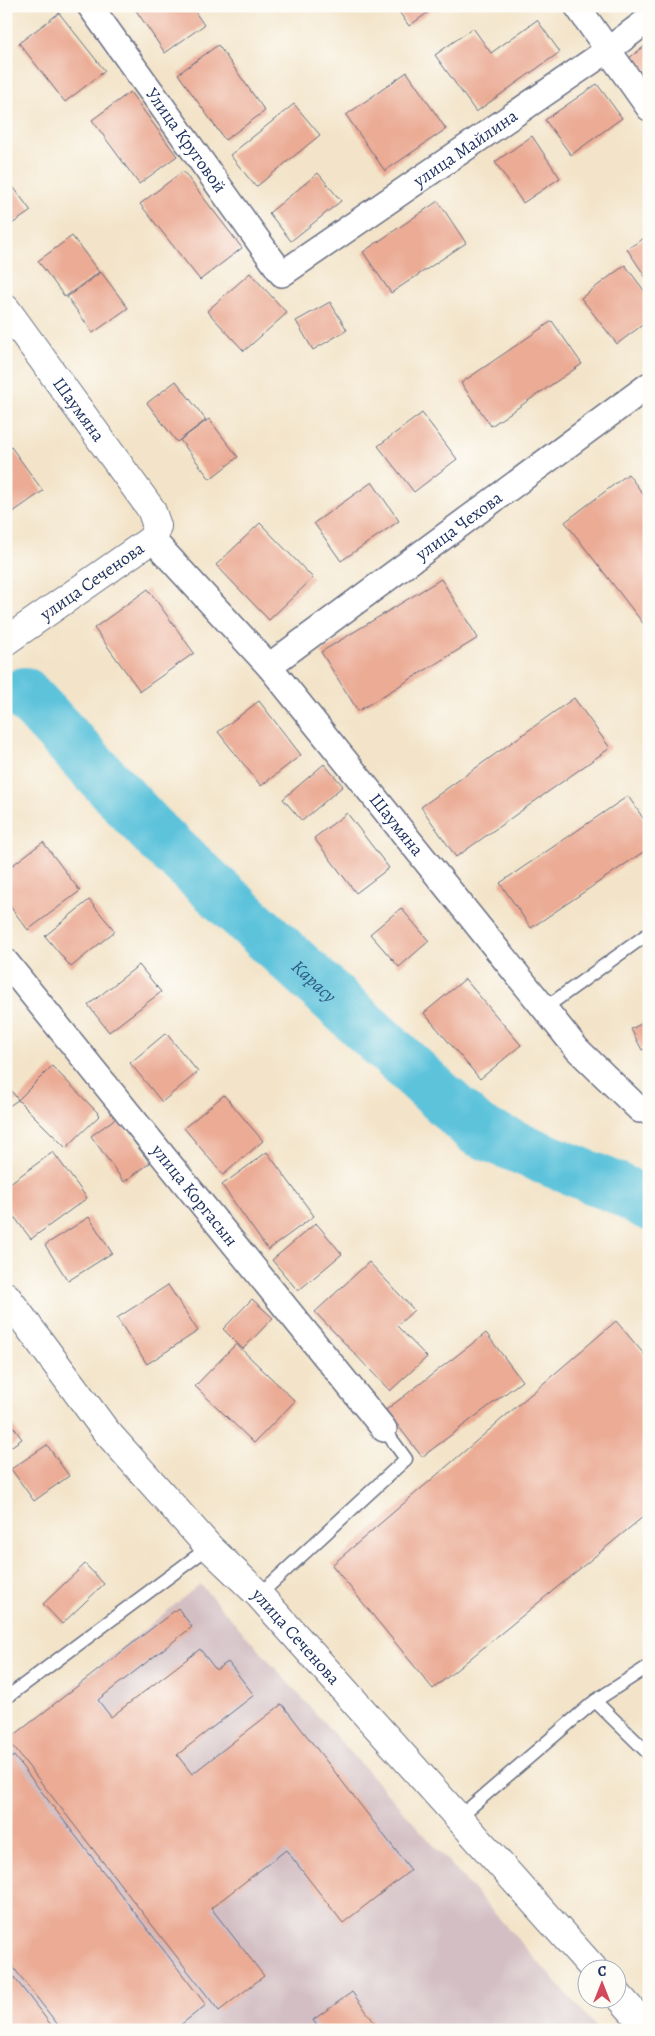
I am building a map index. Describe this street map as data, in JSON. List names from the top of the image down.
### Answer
{
  "streets": {
    "street": [
      "Улица Круговой",
      "улица Майлина",
      "Шаумяна",
      "улица Чехова",
      "улица Сеченова",
      "улица Коргасын"
    ]
  },
  "crossings": [
    ["Улица Круговой", "улица Майлина"],
    ["Шаумяна", "улица Чехова"],
    ["Шаумяна", "улица Сеченова"]
  ],
  "water": ["Карасу"],
  "north": "top"
}
